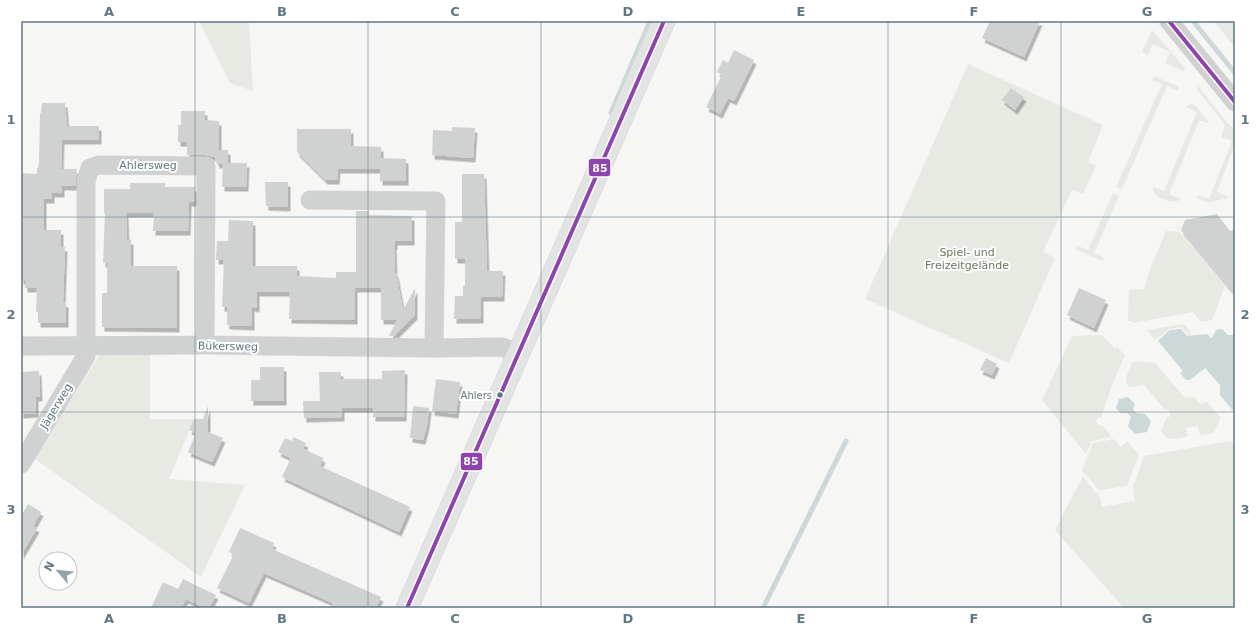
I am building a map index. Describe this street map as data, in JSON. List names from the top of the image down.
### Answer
{
  "streets": {
    "street": ["Ahlersweg", "Bükersweg", "Jägerweg"]
  },
  "crossings": [
    ["Ahlersweg", "Bükersweg"],
    ["Ahlersweg", "Jägerweg"],
    ["Bükersweg", "Jägerweg"]
  ],
  "parks": ["Spiel- und Freizeitgelände"],
  "places": ["Ahlers"],
  "lines": ["transit line 85"],
  "north": "top left",
  "grid": {
    "columns": [
      "A",
      "B",
      "C",
      "D",
      "E",
      "F",
      "G"
    ],
    "rows": ["1", "2", "3"]
  }
}
